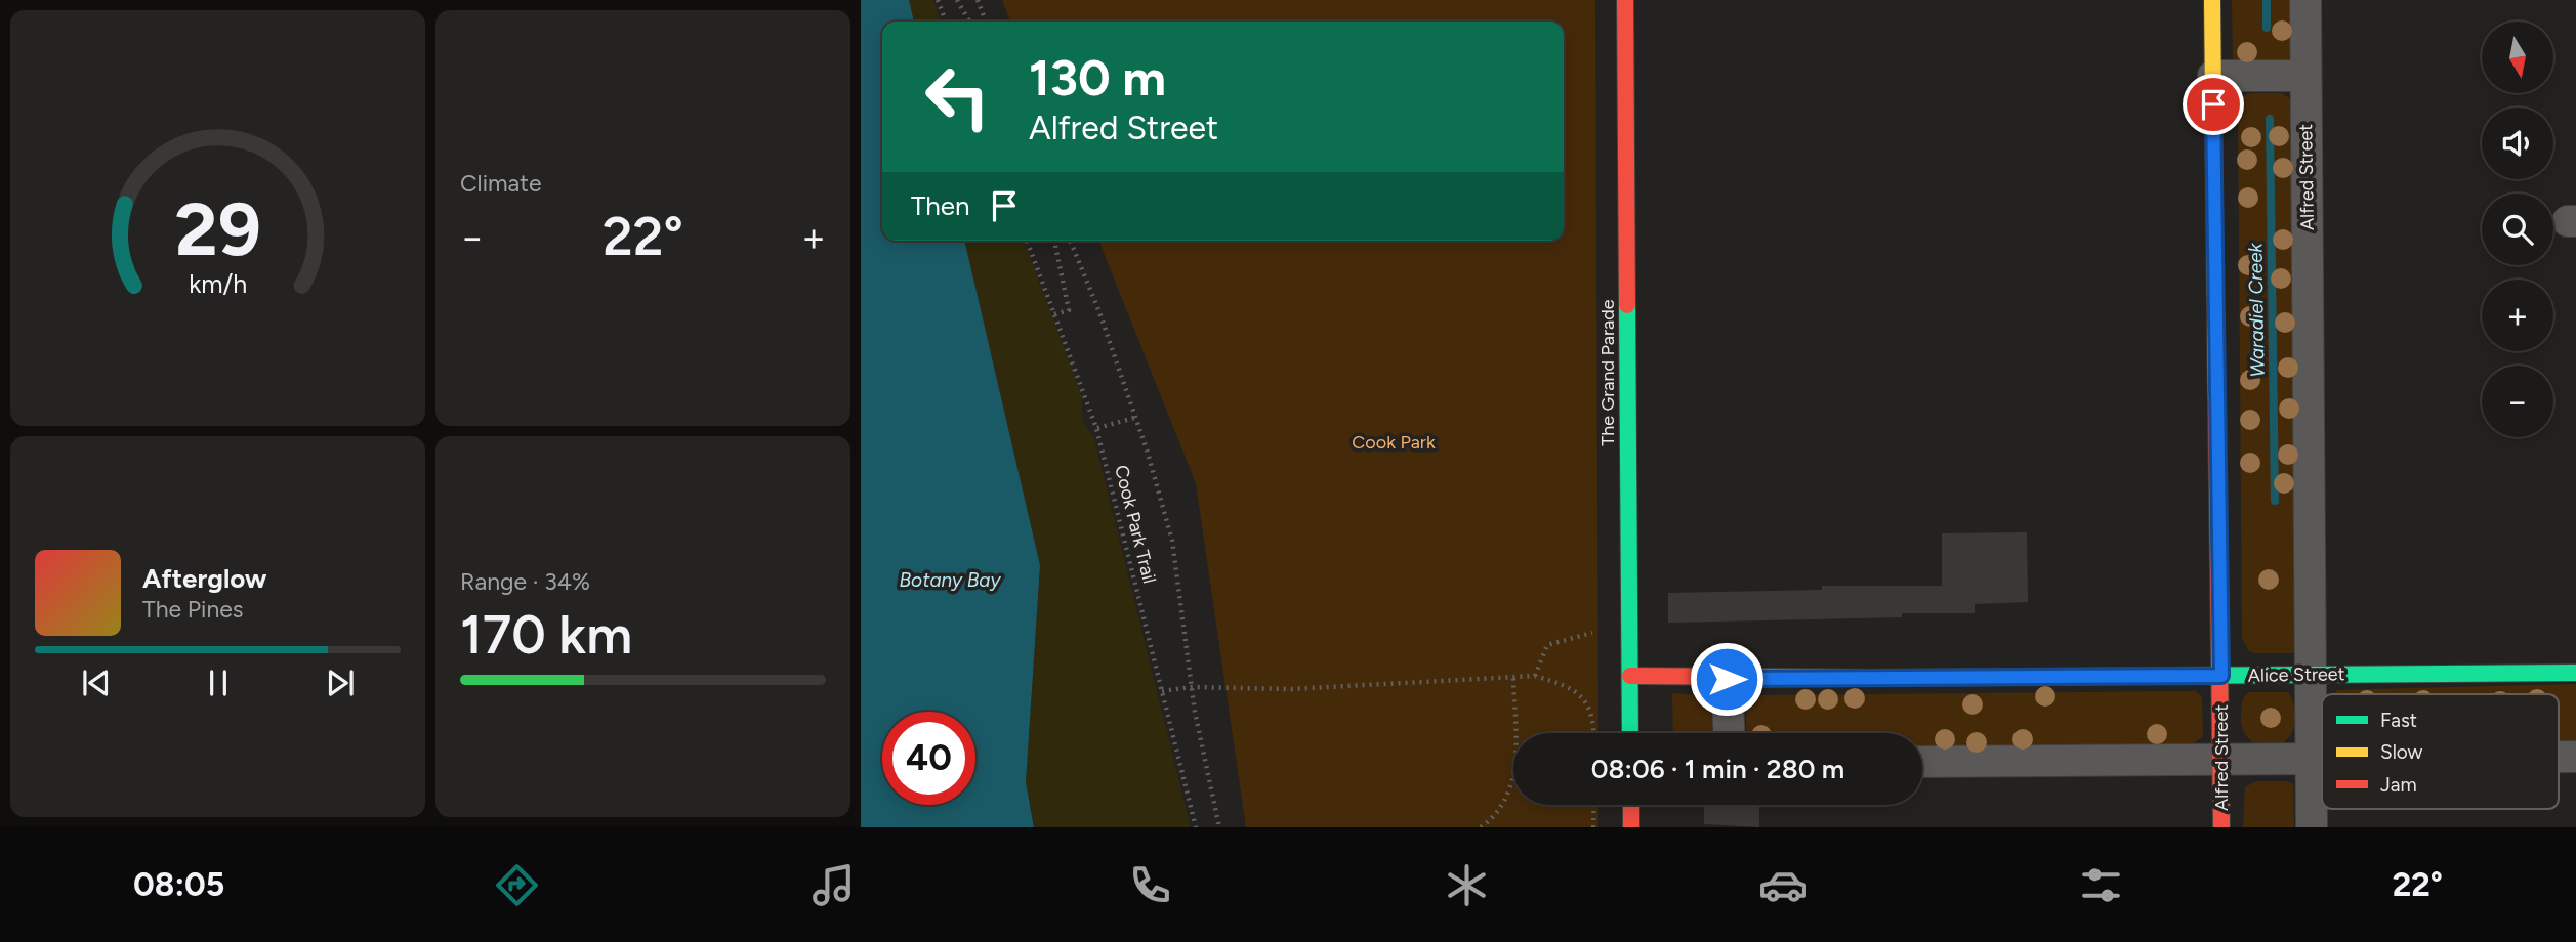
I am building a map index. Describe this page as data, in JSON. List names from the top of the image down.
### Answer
{
  "streets": {
    "street": ["Alfred Street", "The Grand Parade", "Alice Street"],
    "path": ["Cook Park Trail"]
  },
  "crossings": [
    ["Alfred Street", "Alice Street"],
    ["The Grand Parade", "Alice Street"]
  ],
  "water": ["Waradiel Creek", "Botany Bay"],
  "parks": ["Cook Park"],
  "legend": ["Fast", "Slow", "Jam"],
  "north": "bottom",
  "page": {
    "tile": [
      "Climate",
      ["Range · 34%", "170 km"]
    ],
    "map_buttons": ["+", "−"],
    "turn": ["130 m", "Alfred Street"],
    "then": "Then",
    "heat": ["−", "22°", "+"],
    "song": ["Afterglow", "The Pines"],
    "limit": "40",
    "trip": "08:06 · 1 min · 280 m",
    "tabs": ["08:05", "22°"],
    "gauge": ["29", "km/h"]
  }
}
